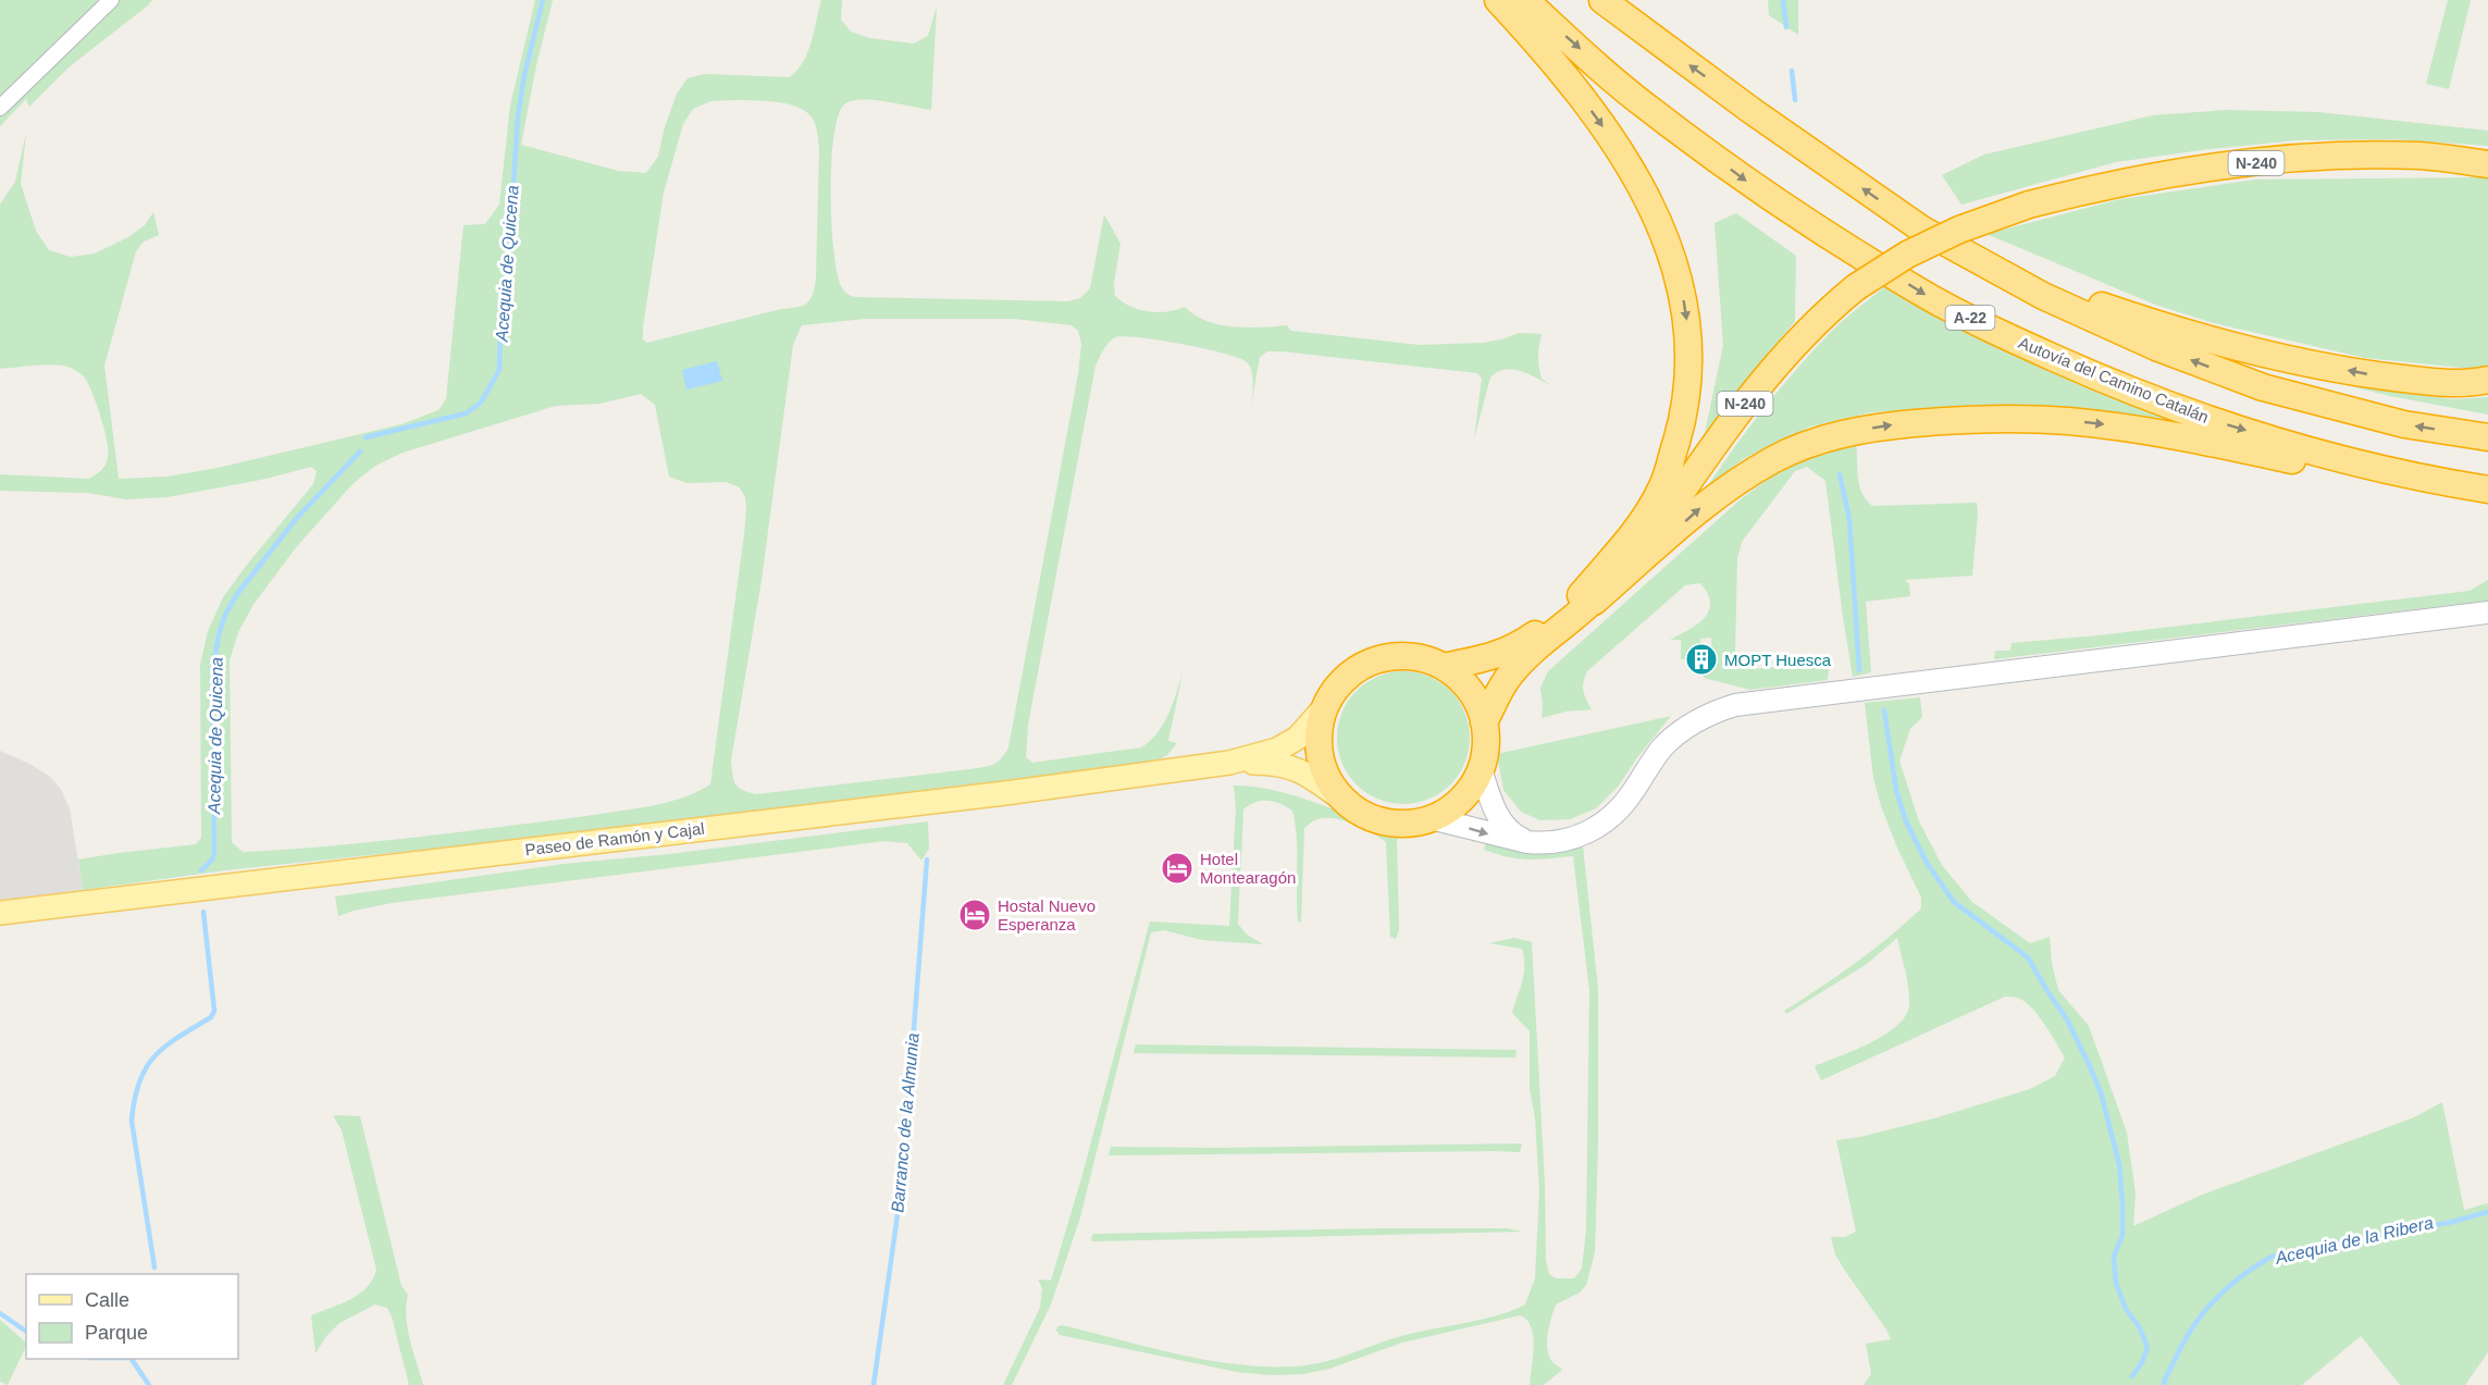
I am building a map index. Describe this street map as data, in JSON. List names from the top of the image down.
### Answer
{
  "streets": {
    "highway": ["N-240", "A-22", "Autovía del Camino Catalán"],
    "main road": ["Paseo de Ramón y Cajal"]
  },
  "water": ["Acequia de Quicena", "Barranco de la Almunia", "Acequia de la Ribera"],
  "places": {
    "building": ["MOPT Huesca"],
    "hotel": ["Hotel Montearagón", "Hostal Nuevo Esperanza"]
  },
  "legend": ["Calle", "Parque"]
}
